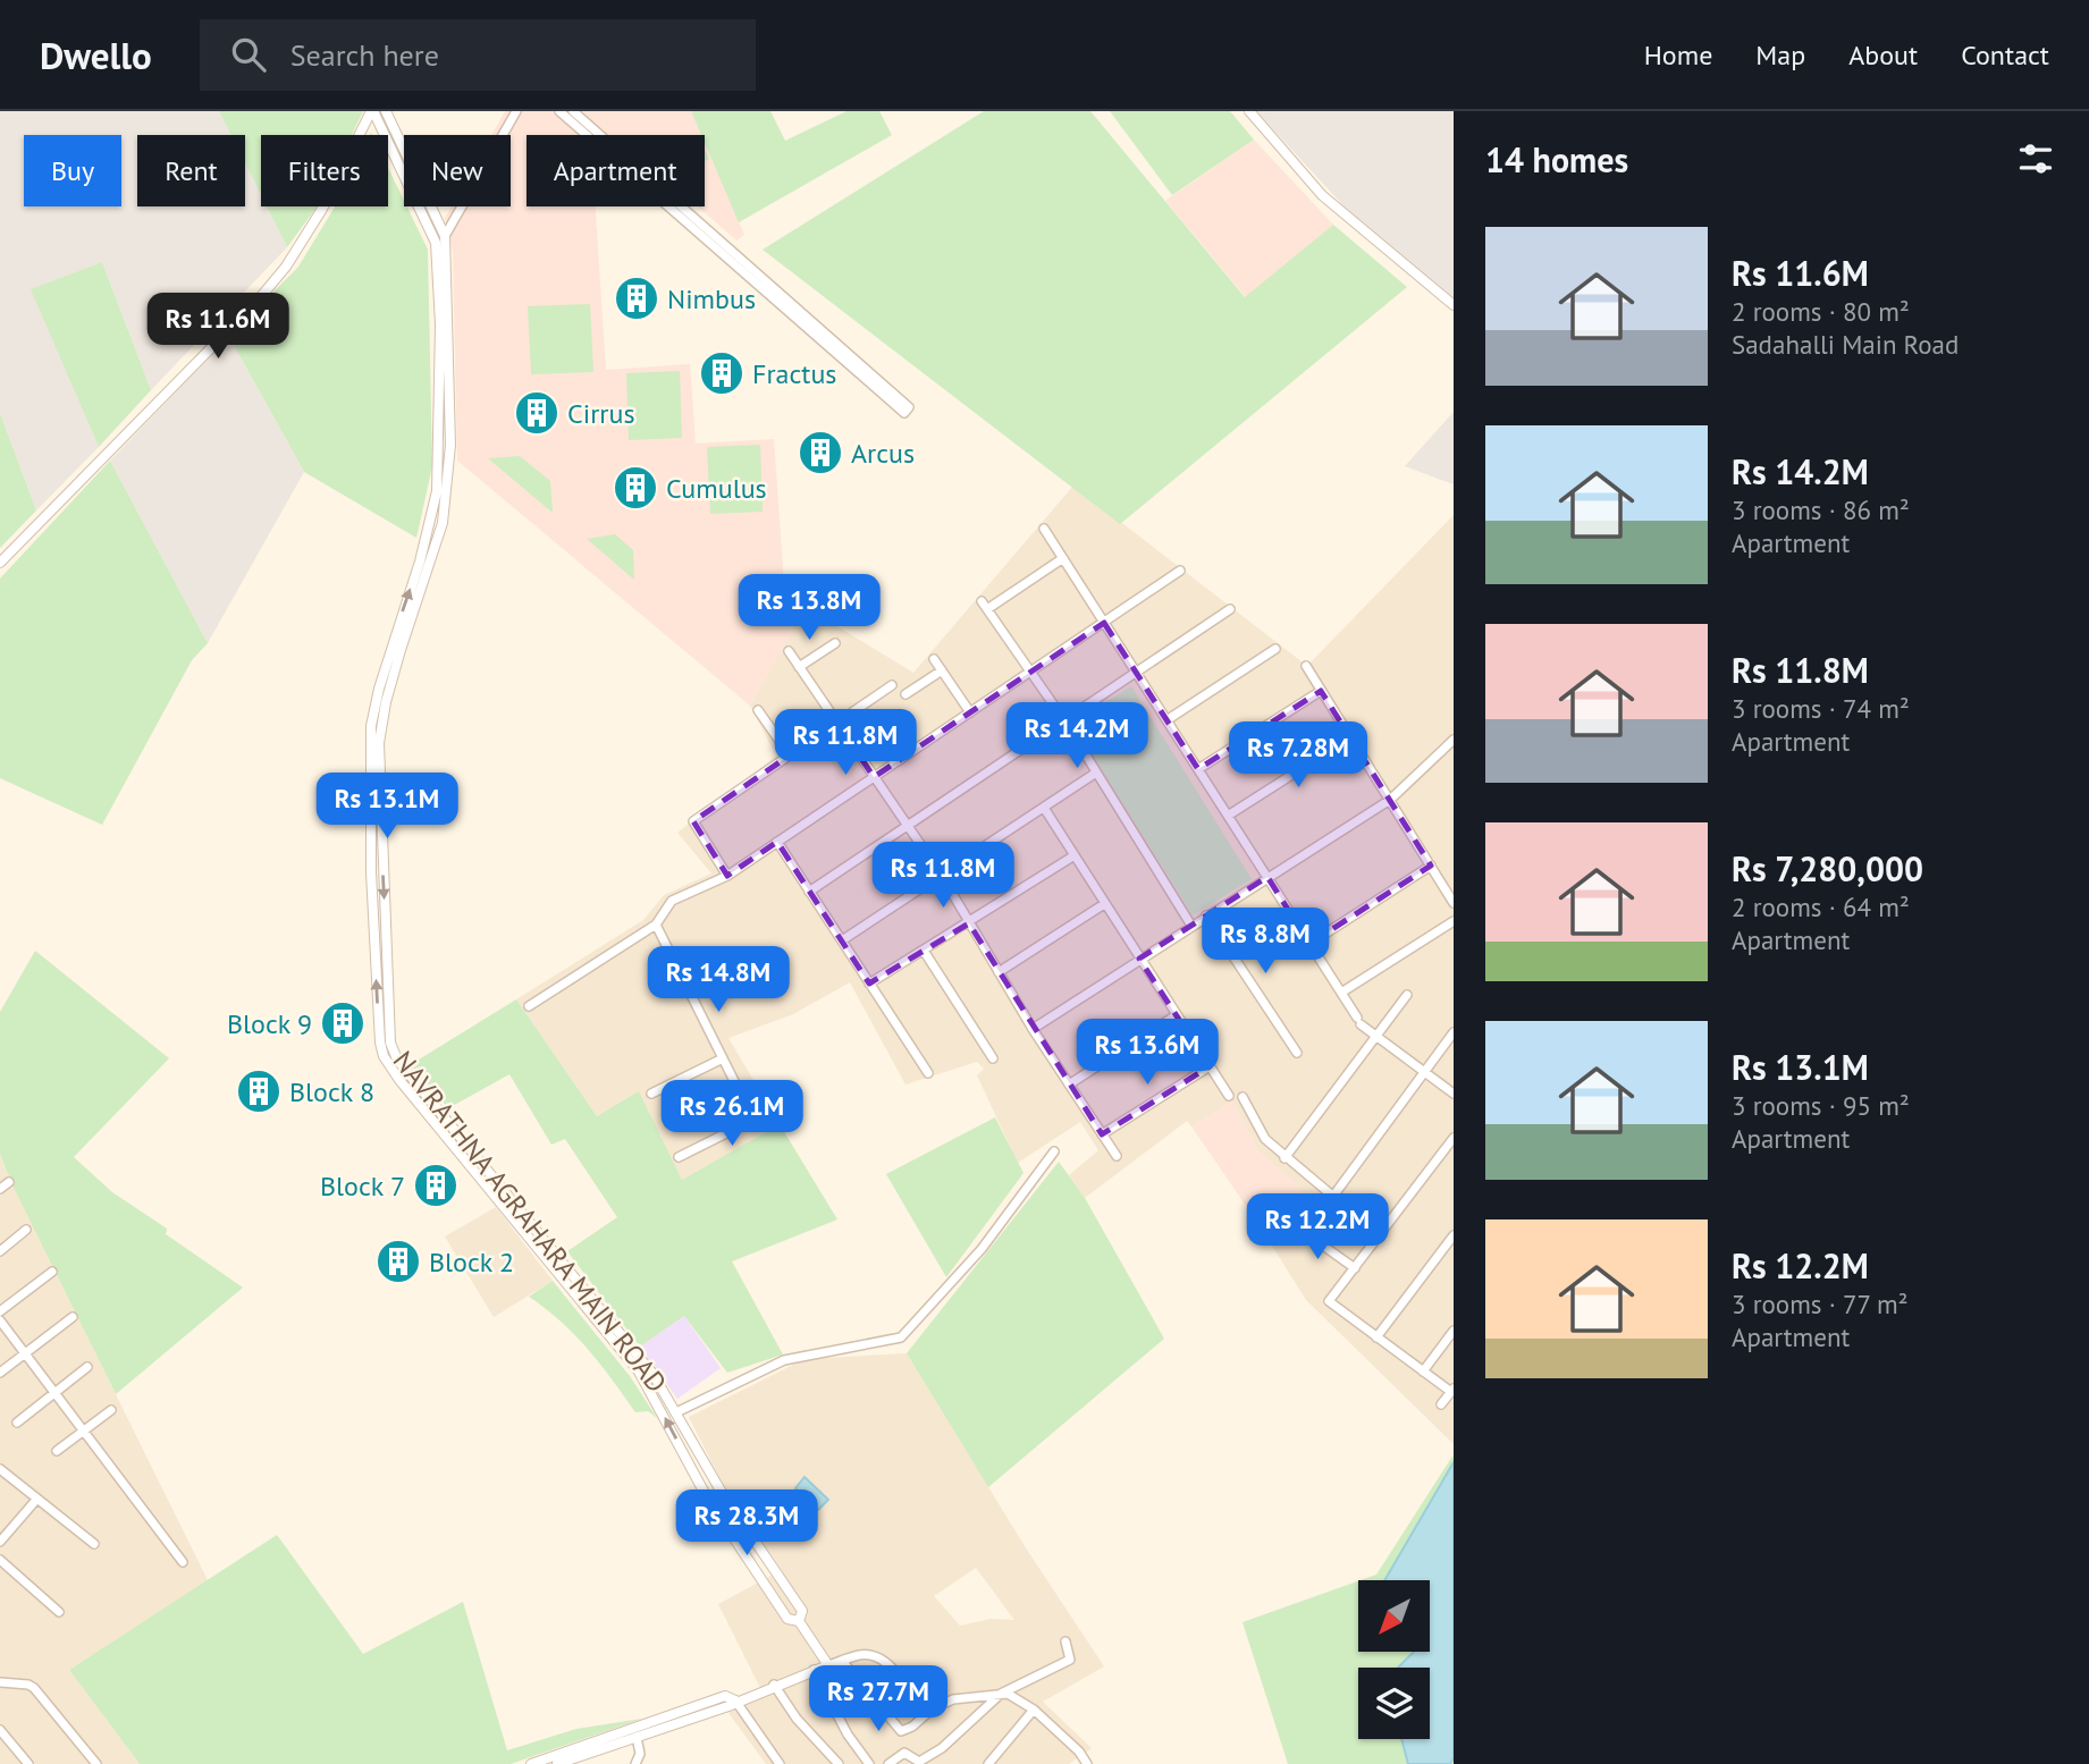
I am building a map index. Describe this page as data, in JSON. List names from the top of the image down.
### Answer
{
  "streets": {
    "street": ["NAVRATHNA AGRAHARA MAIN ROAD"]
  },
  "places": {
    "building": [
      "Nimbus",
      "Fractus",
      "Cirrus",
      "Arcus",
      "Cumulus",
      "Block 9",
      "Block 8",
      "Block 7",
      "Block 2"
    ]
  },
  "north": "bottom left",
  "page": {
    "header": "Dwello",
    "search": "Search here",
    "nav": [
      "Home",
      "Map",
      "About",
      "Contact"
    ],
    "heading": "14 homes",
    "chip": [
      "Buy",
      "Rent",
      "Filters",
      "New",
      "Apartment"
    ],
    "list": [
      {
        "name": "Rs 11.6M",
        "note": "2 rooms · 80 m² · Sadahalli Main Road"
      },
      {
        "name": "Rs 14.2M",
        "note": "3 rooms · 86 m² · Apartment"
      },
      {
        "name": "Rs 11.8M",
        "note": "3 rooms · 74 m² · Apartment"
      },
      {
        "name": "Rs 7,280,000",
        "note": "2 rooms · 64 m² · Apartment"
      },
      {
        "name": "Rs 13.1M",
        "note": "3 rooms · 95 m² · Apartment"
      },
      {
        "name": "Rs 12.2M",
        "note": "3 rooms · 77 m² · Apartment"
      }
    ],
    "price": [
      "Rs 11.6M",
      "Rs 13.8M",
      "Rs 14.2M",
      "Rs 11.8M",
      "Rs 7.28M",
      "Rs 13.1M",
      "Rs 11.8M",
      "Rs 8.8M",
      "Rs 14.8M",
      "Rs 13.6M",
      "Rs 26.1M",
      "Rs 12.2M",
      "Rs 28.3M",
      "Rs 27.7M"
    ]
  }
}
